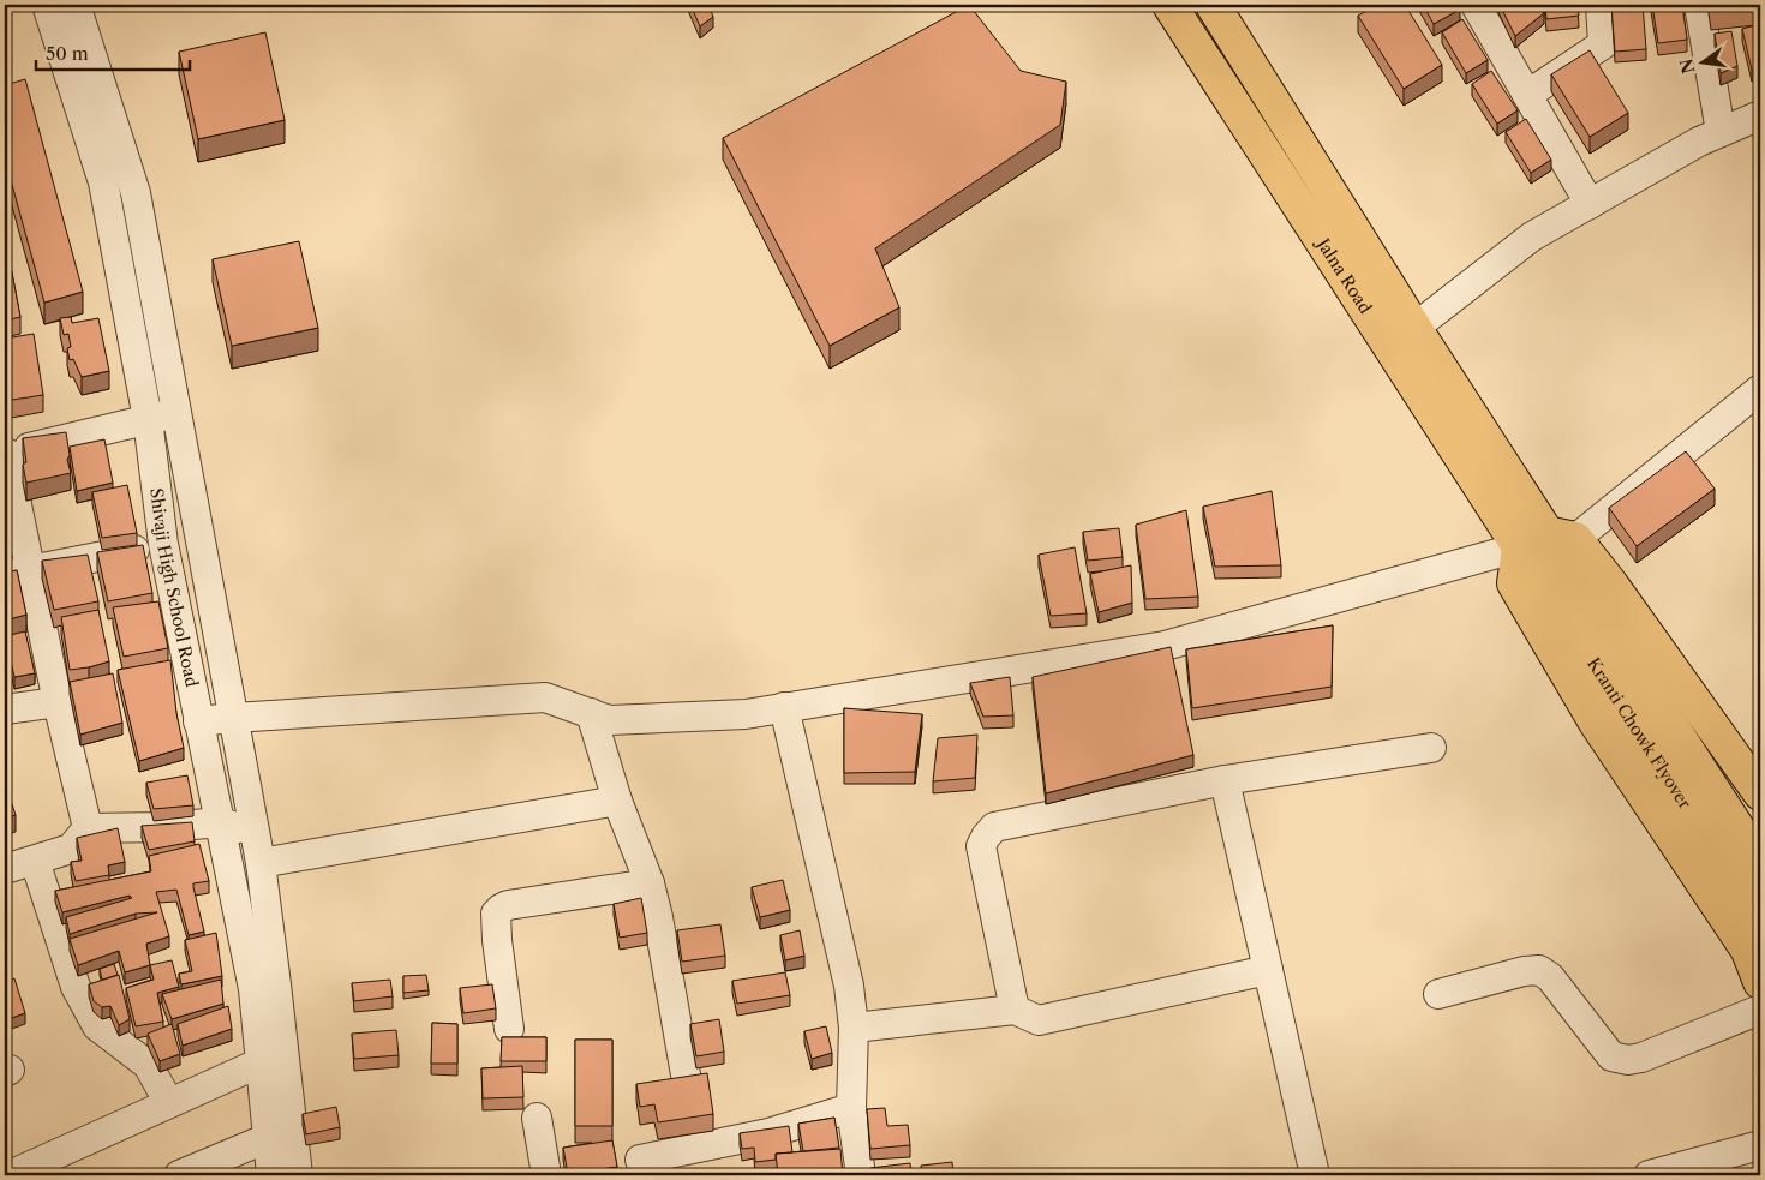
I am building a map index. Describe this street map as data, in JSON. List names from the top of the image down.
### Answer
{
  "streets": {
    "main road": ["Jalna Road", "Kranti Chowk Flyover"],
    "street": ["Shivaji High School Road"]
  },
  "crossings": [
    ["Jalna Road", "Kranti Chowk Flyover"]
  ],
  "scale_bar": "50 m",
  "north": "left"
}
